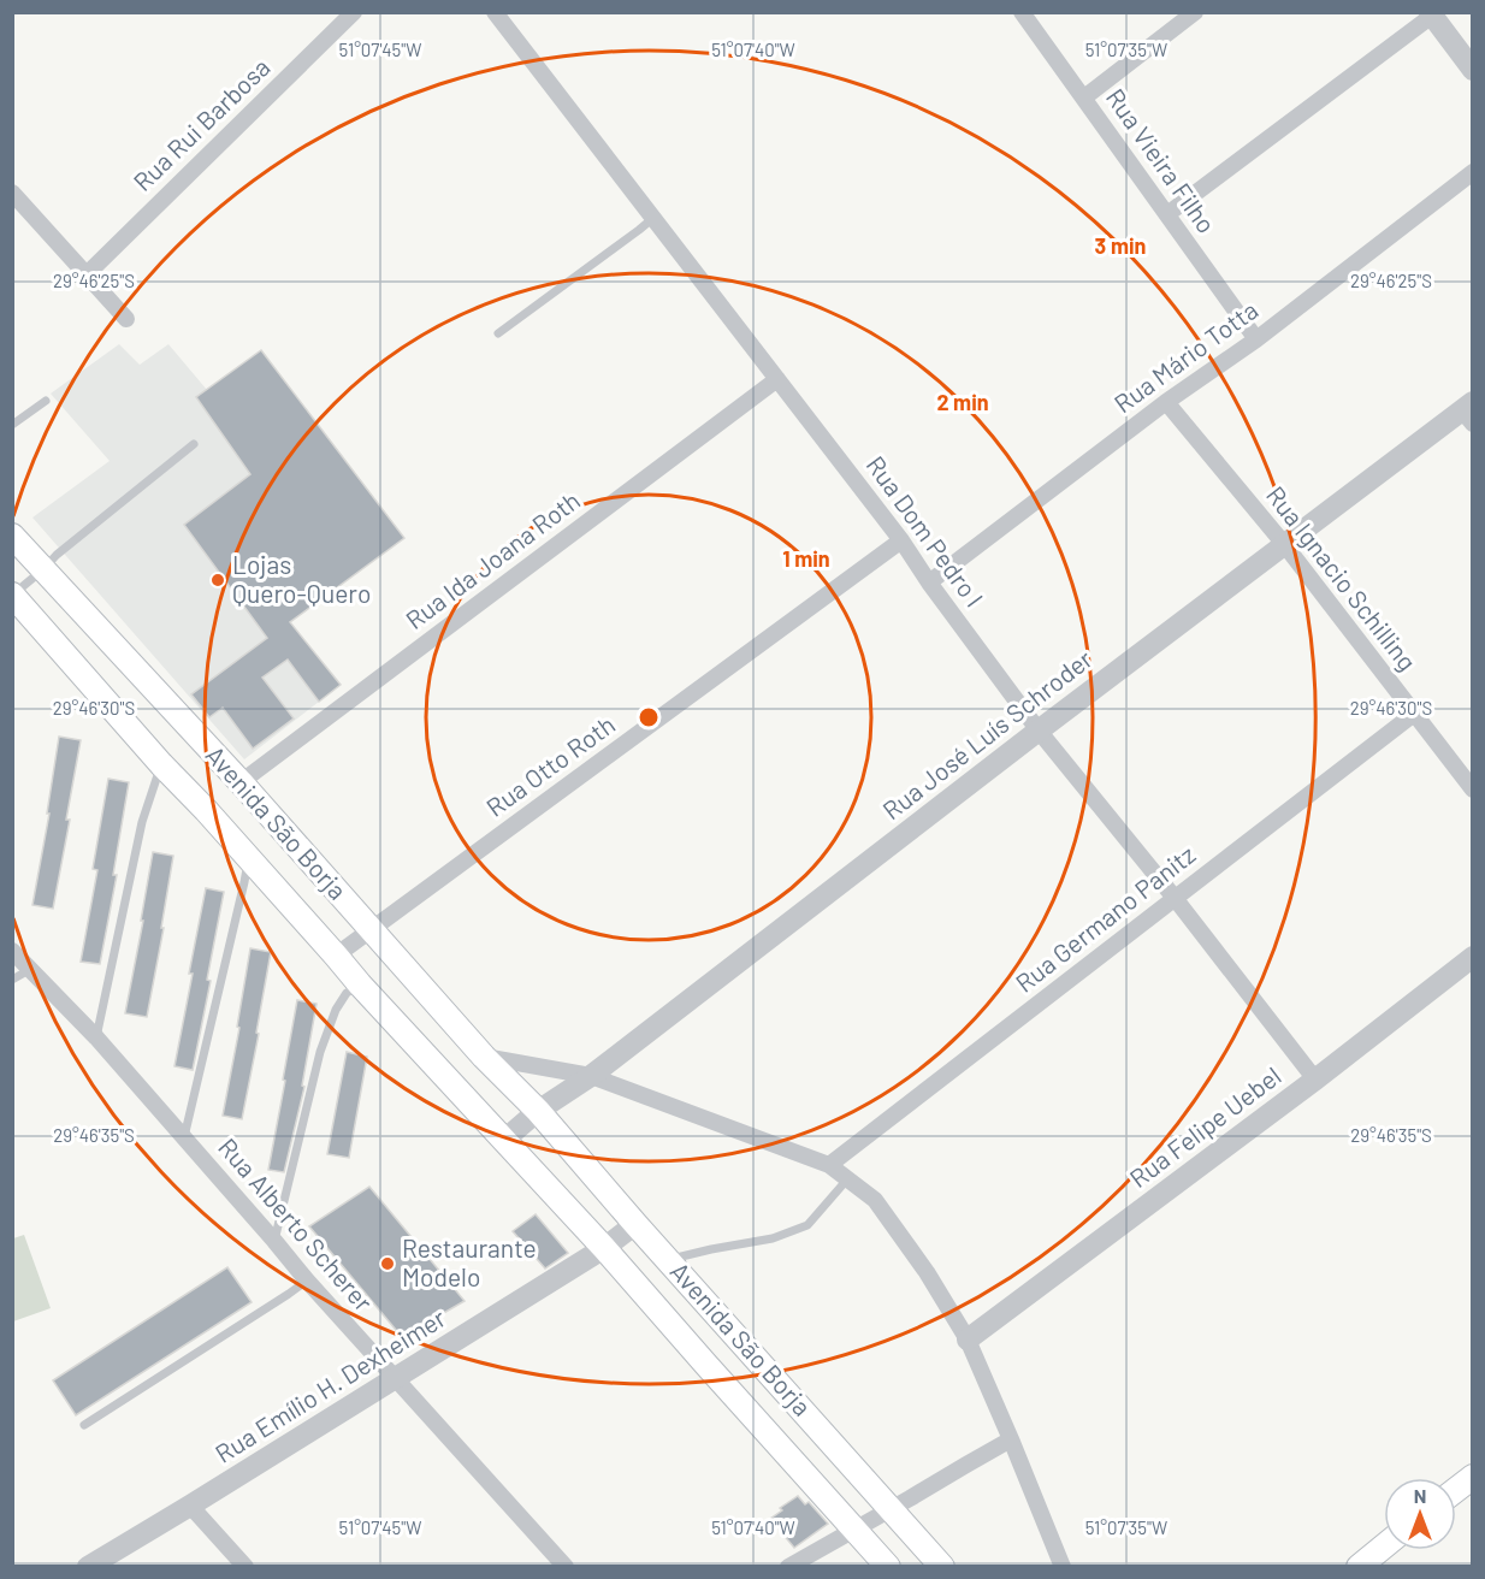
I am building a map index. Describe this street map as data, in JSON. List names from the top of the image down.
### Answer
{
  "streets": {
    "main road": ["Avenida São Borja"],
    "street": [
      "Rua Rui Barbosa",
      "Rua Vieira Filho",
      "Rua Mário Totta",
      "Rua Dom Pedro I",
      "Rua Ida Joana Roth",
      "Rua Ignacio Schilling",
      "Rua José Luís Schroder",
      "Rua Otto Roth",
      "Rua Germano Panitz",
      "Rua Felipe Uebel",
      "Rua Alberto Scherer",
      "Rua Emílio H. Dexheimer"
    ]
  },
  "crossings": [
    ["Rua Vieira Filho", "Rua Mário Totta"],
    ["Rua Mário Totta", "Rua Dom Pedro I"],
    ["Rua Mário Totta", "Rua Ignacio Schilling"],
    ["Rua Dom Pedro I", "Rua Ida Joana Roth"],
    ["Rua Dom Pedro I", "Rua José Luís Schroder"],
    ["Rua Dom Pedro I", "Rua Otto Roth"],
    ["Rua Dom Pedro I", "Rua Germano Panitz"],
    ["Rua Dom Pedro I", "Rua Felipe Uebel"],
    ["Rua Ida Joana Roth", "Avenida São Borja"],
    ["Rua Ignacio Schilling", "Rua José Luís Schroder"],
    ["Rua Ignacio Schilling", "Rua Germano Panitz"],
    ["Rua José Luís Schroder", "Avenida São Borja"],
    ["Rua Otto Roth", "Avenida São Borja"],
    ["Avenida São Borja", "Rua Emílio H. Dexheimer"],
    ["Rua Alberto Scherer", "Rua Emílio H. Dexheimer"]
  ],
  "places": ["Lojas Quero-Quero", "Restaurante Modelo"],
  "north": "top",
  "coordinates": [
    "51°07'45\"W",
    "51°07'40\"W",
    "51°07'35\"W",
    "29°46'25\"S",
    "29°46'30\"S",
    "29°46'35\"S"
  ],
  "rings": ["3 min", "2 min", "1 min"]
}
